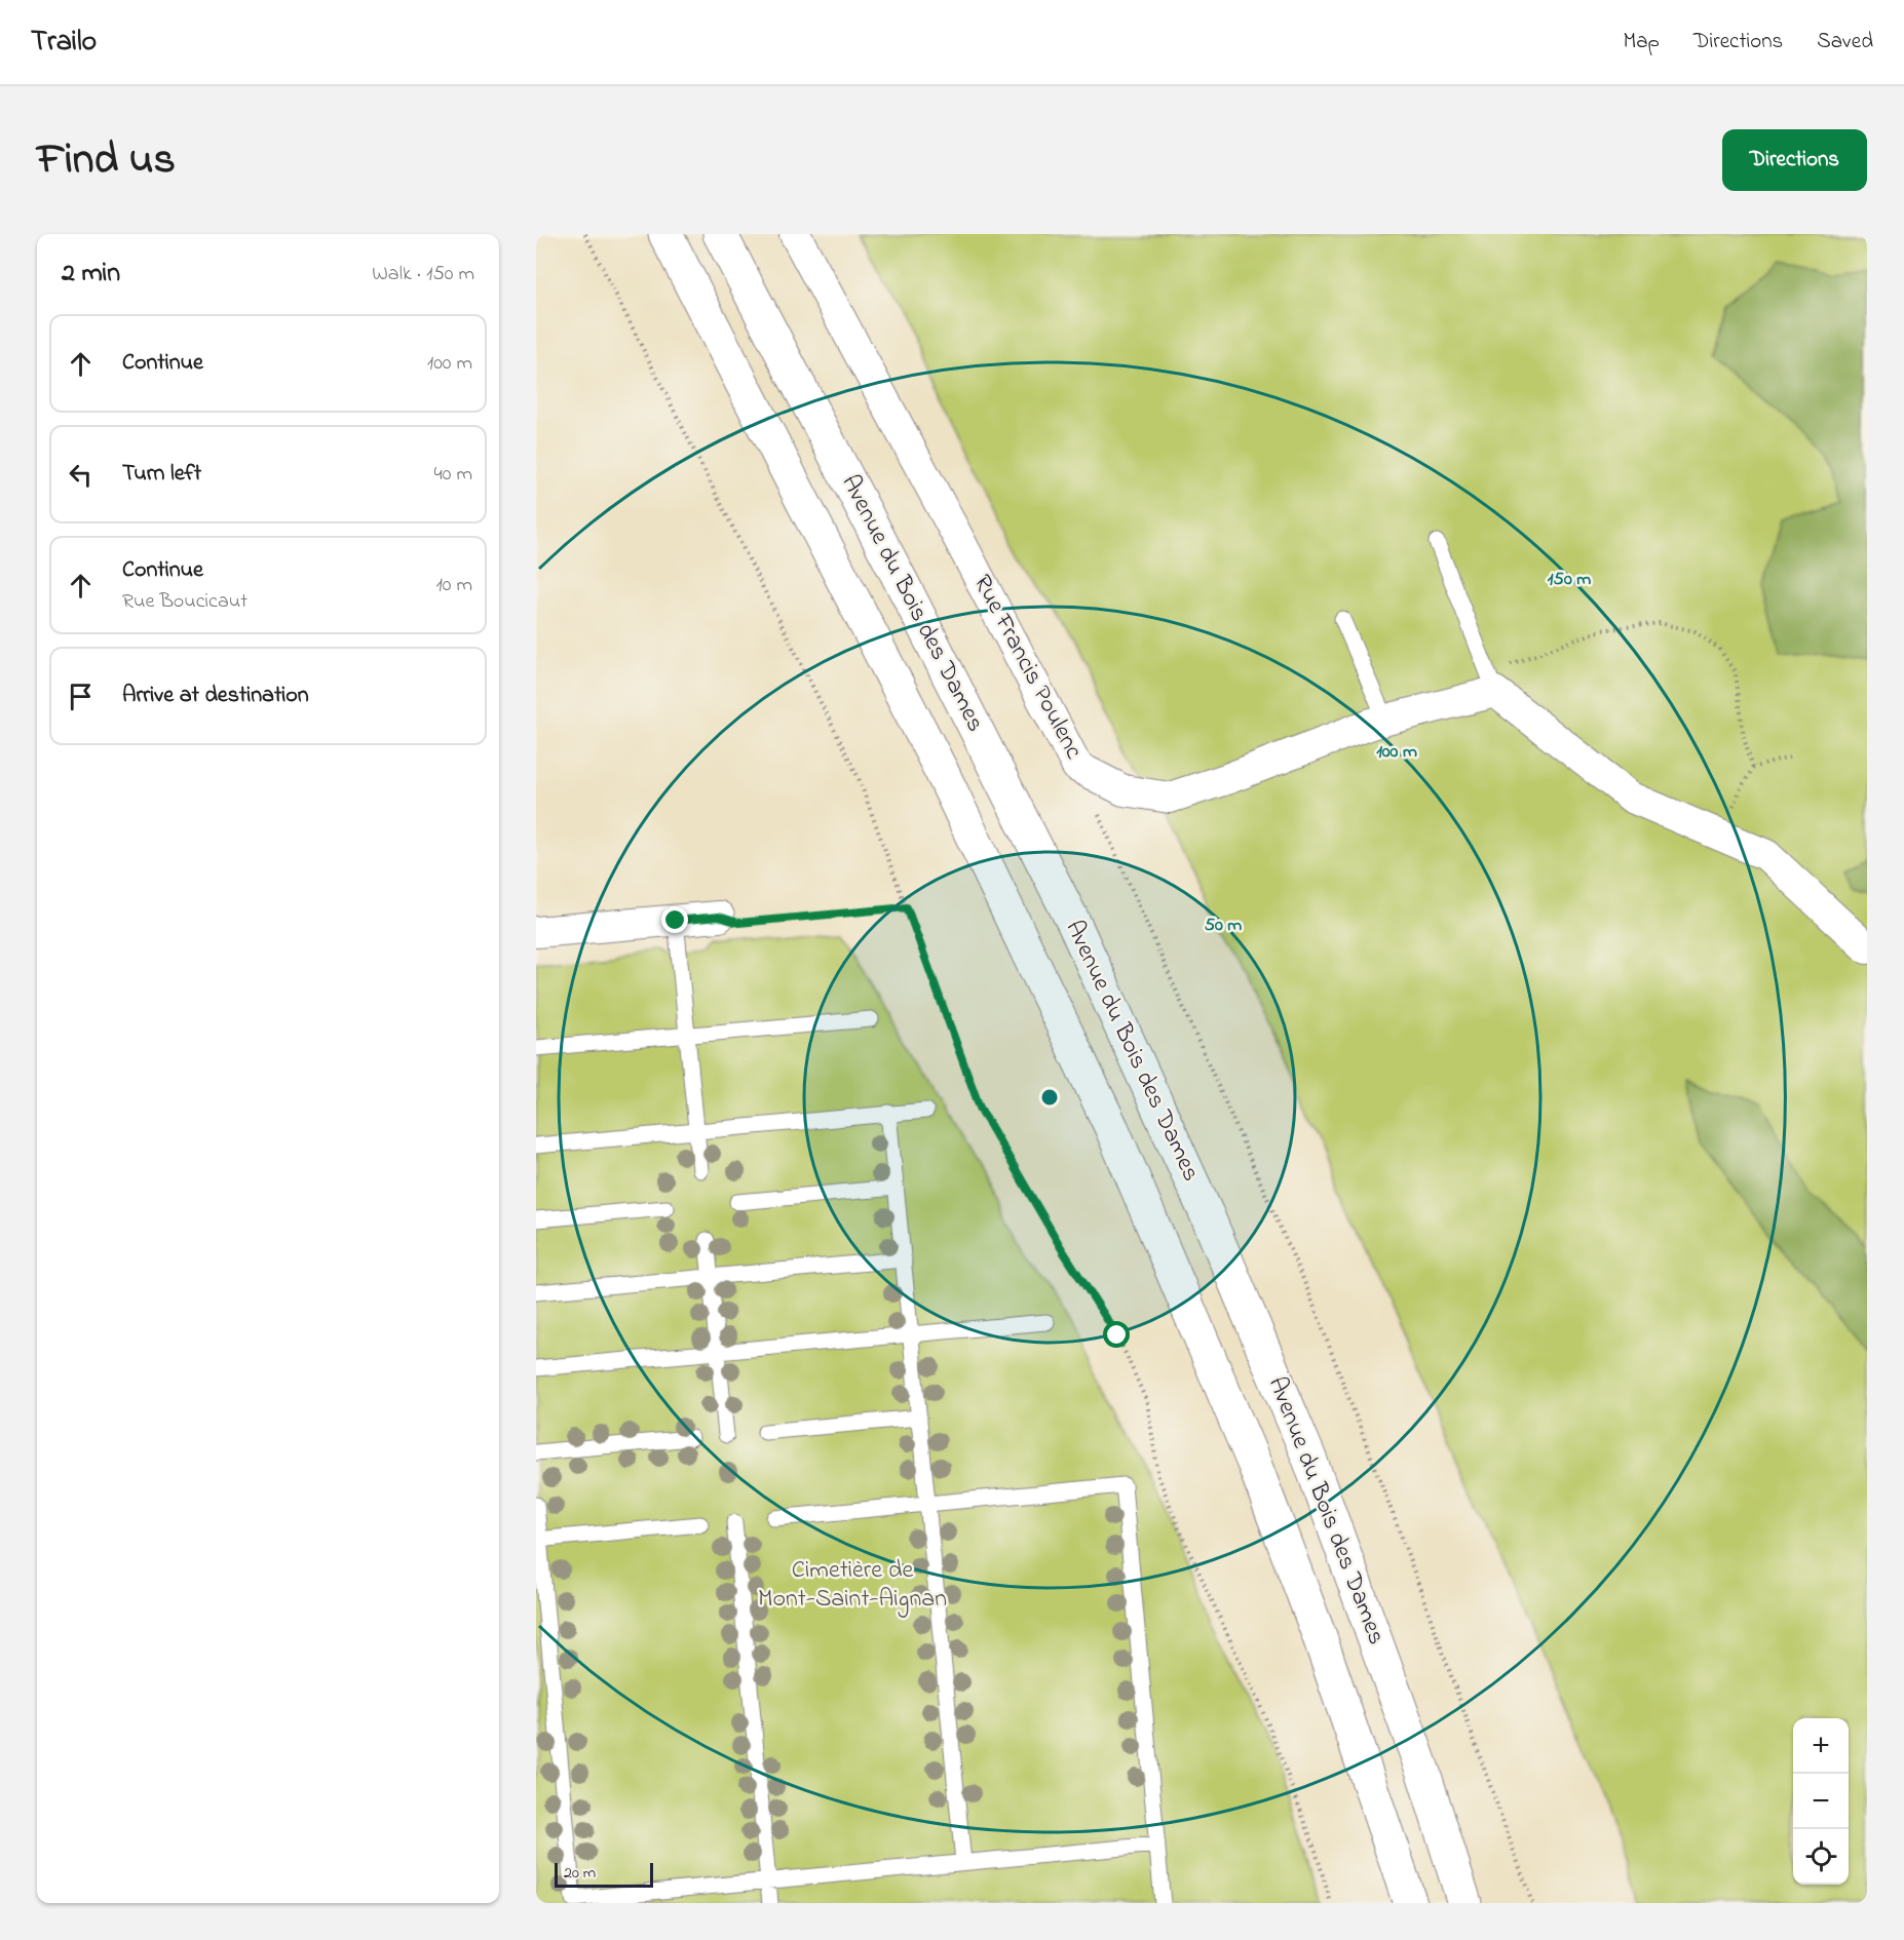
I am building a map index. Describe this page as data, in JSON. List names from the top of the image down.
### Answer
{
  "streets": {
    "highway": ["Avenue du Bois des Dames"],
    "street": ["Rue Francis Poulenc"]
  },
  "parks": ["Cimetière de Mont-Saint-Aignan"],
  "scale_bar": "20 m",
  "page": {
    "header": "Trailo",
    "nav": ["Map", "Directions", "Saved"],
    "title": "Find us",
    "buttons": "Directions",
    "heading": ["2 min", "Walk · 150 m"],
    "list": [
      ["Continue", "100 m"],
      ["Turn left", "40 m"],
      ["Continue", "Rue Boucicaut", "10 m"],
      "Arrive at destination"
    ],
    "map_buttons": ["+", "−"],
    "scale": "20 m"
  },
  "rings": ["150 m", "100 m", "50 m"]
}
